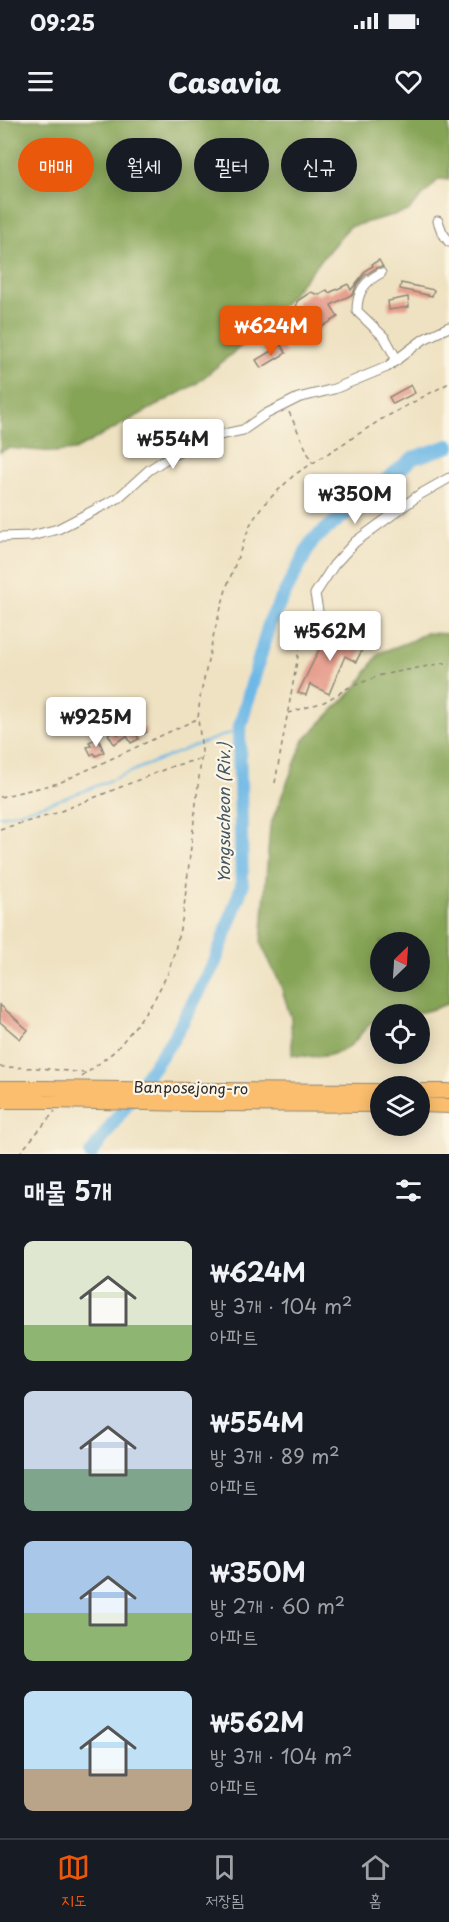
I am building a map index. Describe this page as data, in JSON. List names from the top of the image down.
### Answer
{
  "streets": {
    "highway": ["Banposejong-ro"]
  },
  "water": ["Yongsucheon (Riv.)"],
  "north": "top right",
  "page": {
    "status": "09:25",
    "header": "Casavia",
    "chip": [
      "매매",
      "월세",
      "필터",
      "신규"
    ],
    "price": [
      "₩624M",
      "₩554M",
      "₩350M",
      "₩562M",
      "₩925M"
    ],
    "heading": "매물 5개",
    "list": [
      {
        "name": "₩624M",
        "note": "방 3개 · 104 m² · 아파트"
      },
      {
        "name": "₩554M",
        "note": "방 3개 · 89 m² · 아파트"
      },
      {
        "name": "₩350M",
        "note": "방 2개 · 60 m² · 아파트"
      },
      {
        "name": "₩562M",
        "note": "방 3개 · 104 m² · 아파트"
      }
    ],
    "tabs": ["지도", "저장됨", "홈"]
  }
}
